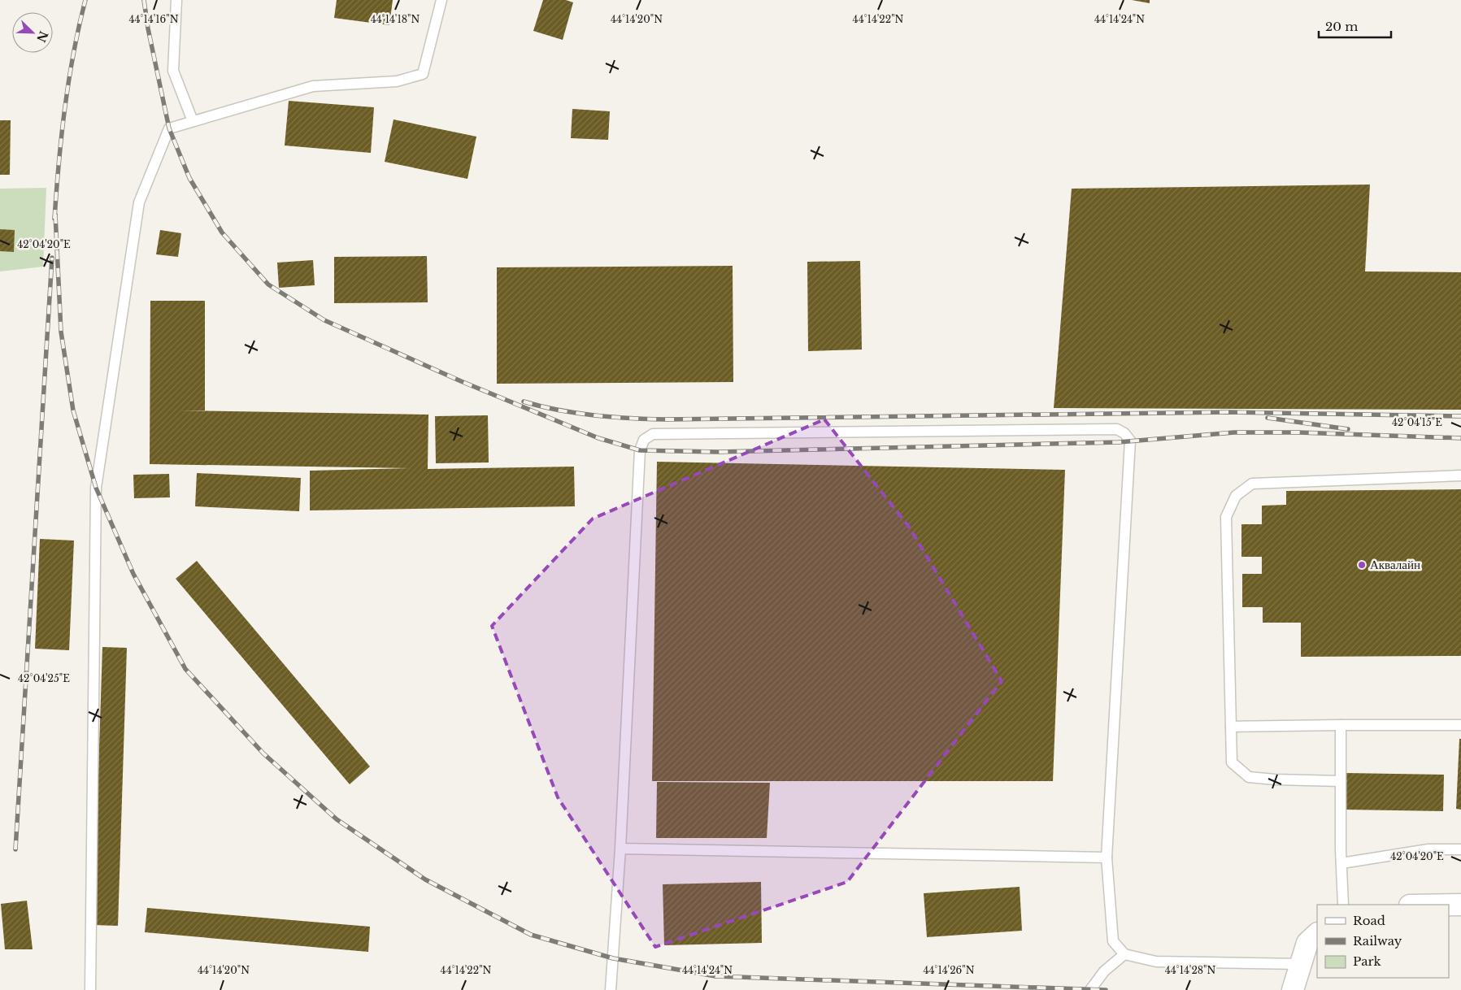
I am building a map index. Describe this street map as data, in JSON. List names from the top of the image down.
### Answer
{
  "places": ["Аквалайн"],
  "legend": ["Road", "Railway", "Park"],
  "scale_bar": "20 m",
  "north": "bottom right",
  "coordinates": [
    "44°14'16\"N",
    "44°14'18\"N",
    "44°14'20\"N",
    "44°14'22\"N",
    "44°14'24\"N",
    "42°04'20\"E",
    "42°04'15\"E",
    "42°04'25\"E",
    "44°14'26\"N",
    "44°14'28\"N"
  ]
}
